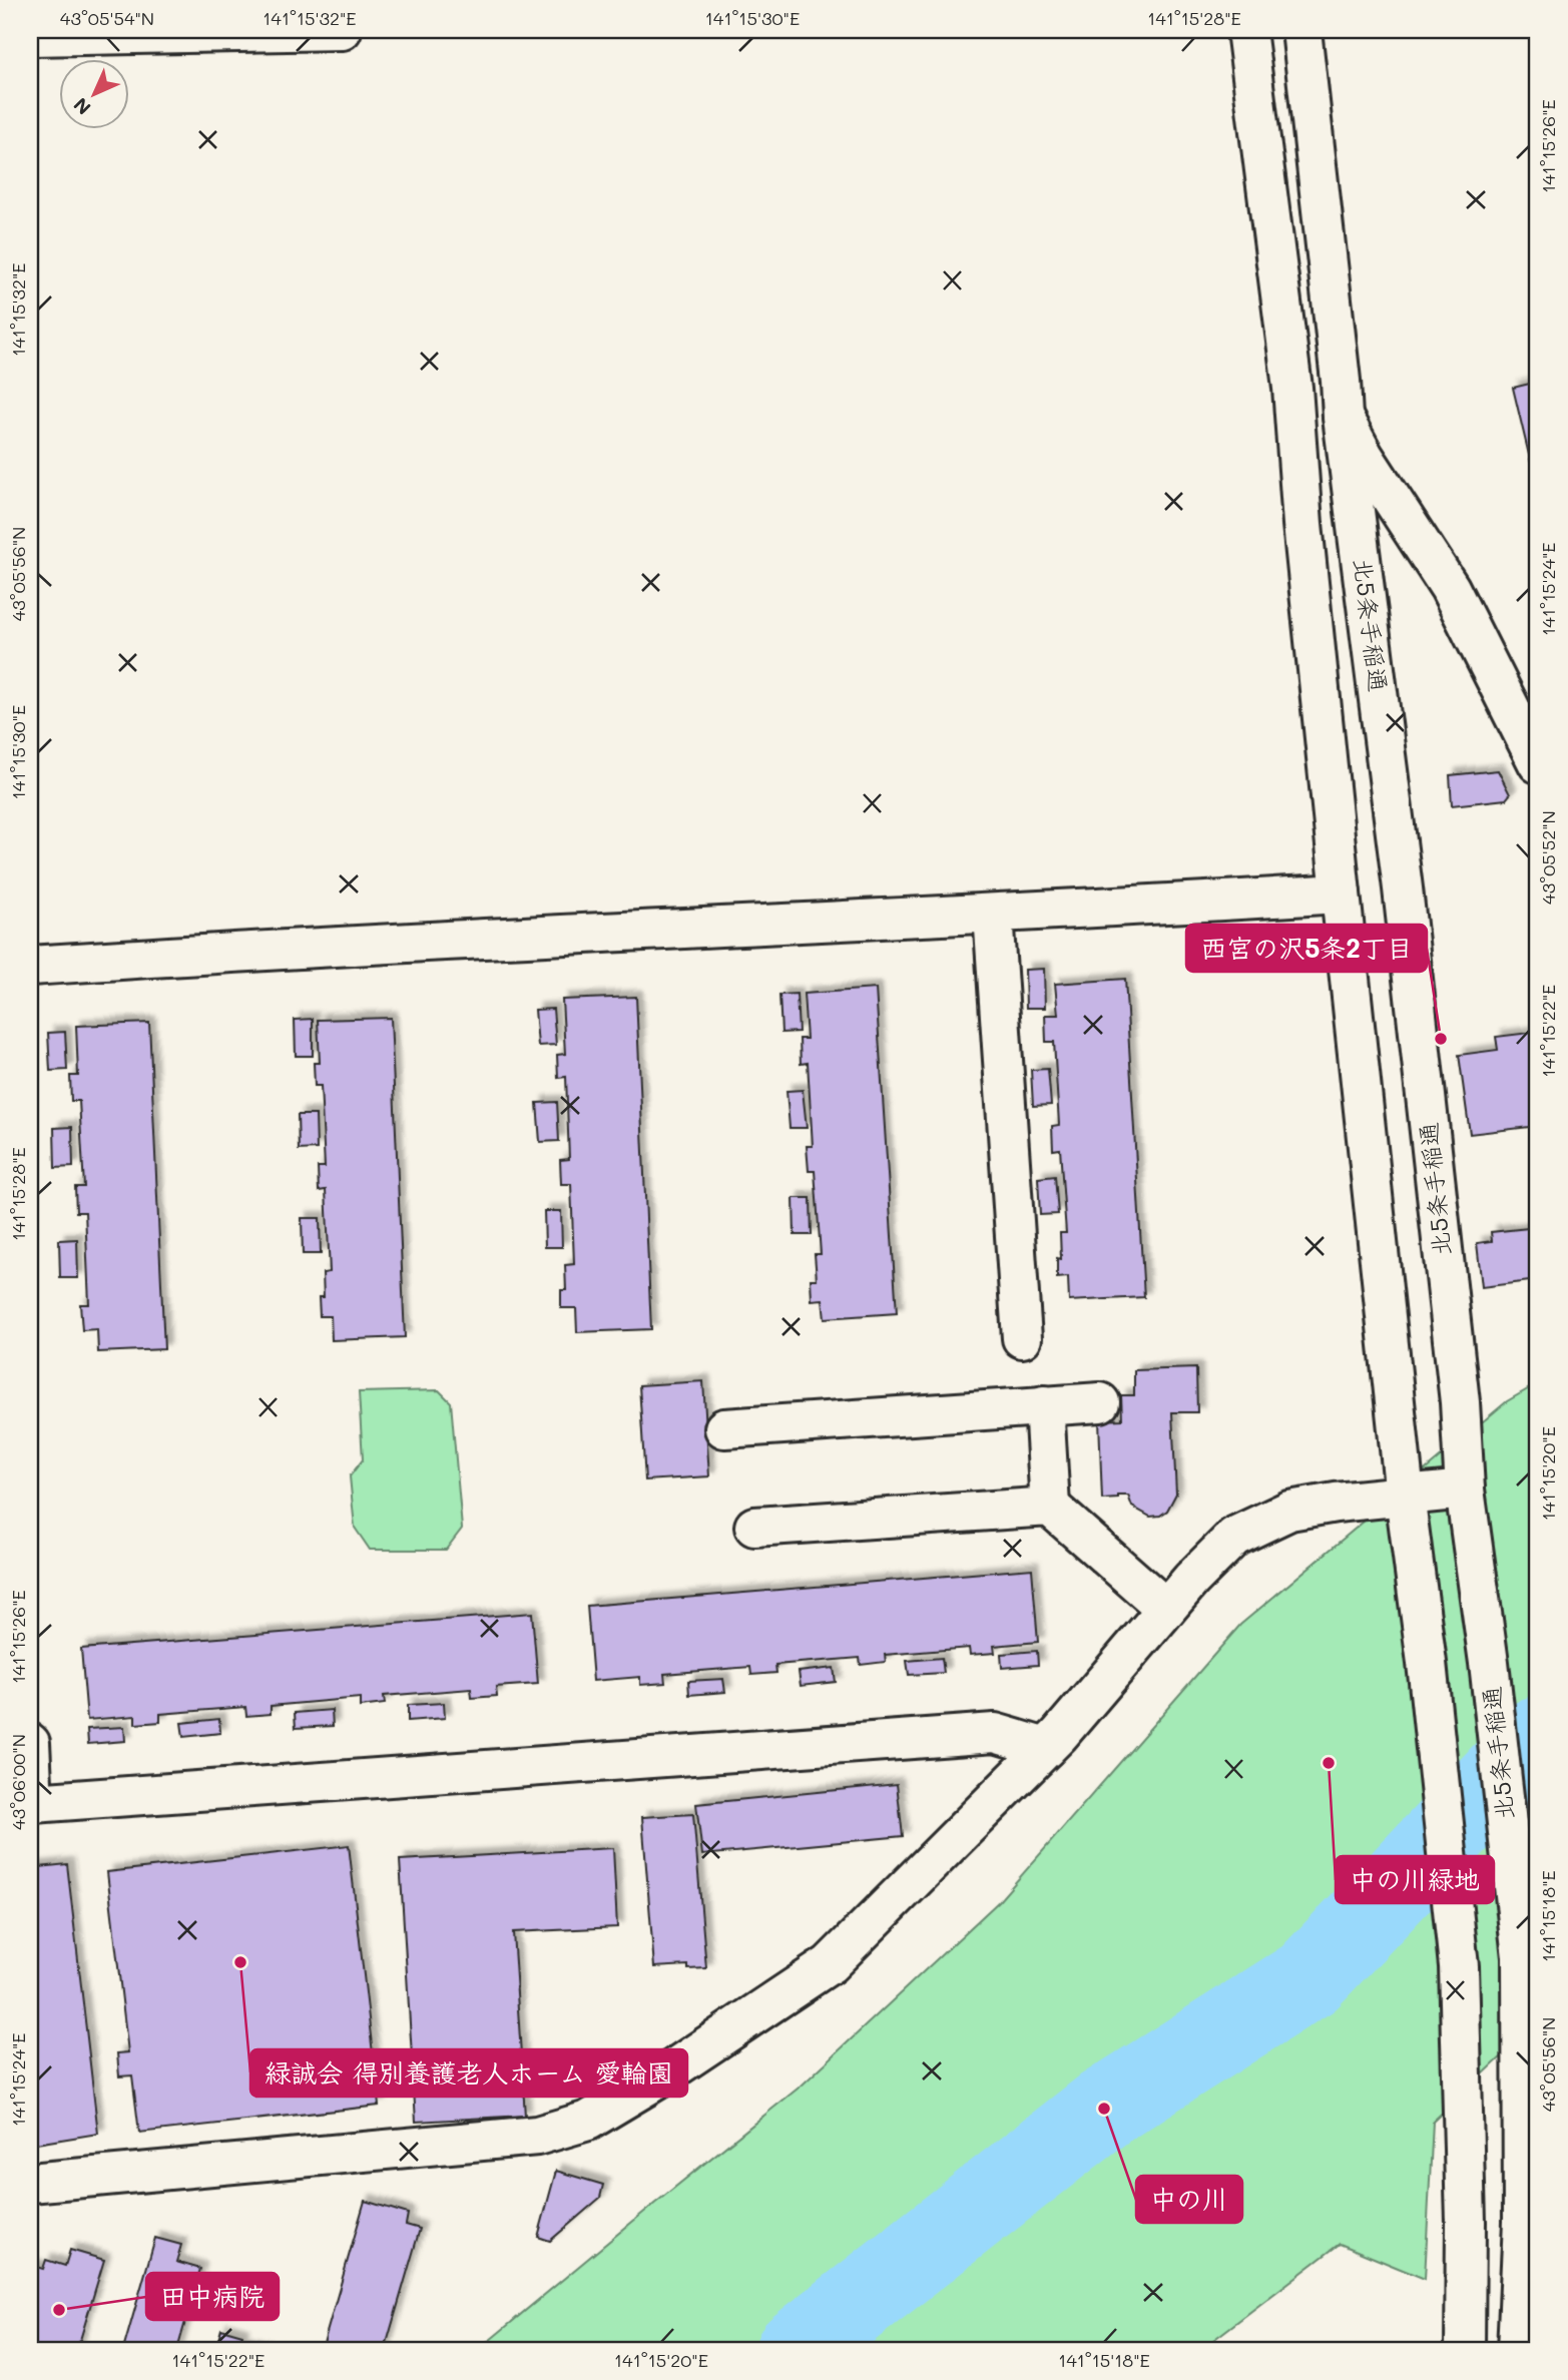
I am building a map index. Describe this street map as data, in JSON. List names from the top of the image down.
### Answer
{
  "streets": {
    "main road": ["北5条手稲通"]
  },
  "places": [
    "西宮の沢5条2丁目",
    "中の川緑地",
    "緑誠会 得別養護老人ホーム 愛輪園",
    "中の川",
    "田中病院"
  ],
  "north": "bottom left",
  "coordinates": [
    "43°05'54\"N",
    "141°15'32\"E",
    "141°15'30\"E",
    "141°15'28\"E",
    "141°15'26\"E",
    "43°05'56\"N",
    "141°15'24\"E",
    "43°05'52\"N",
    "141°15'22\"E",
    "141°15'20\"E",
    "43°06'00\"N",
    "141°15'18\"E"
  ]
}
